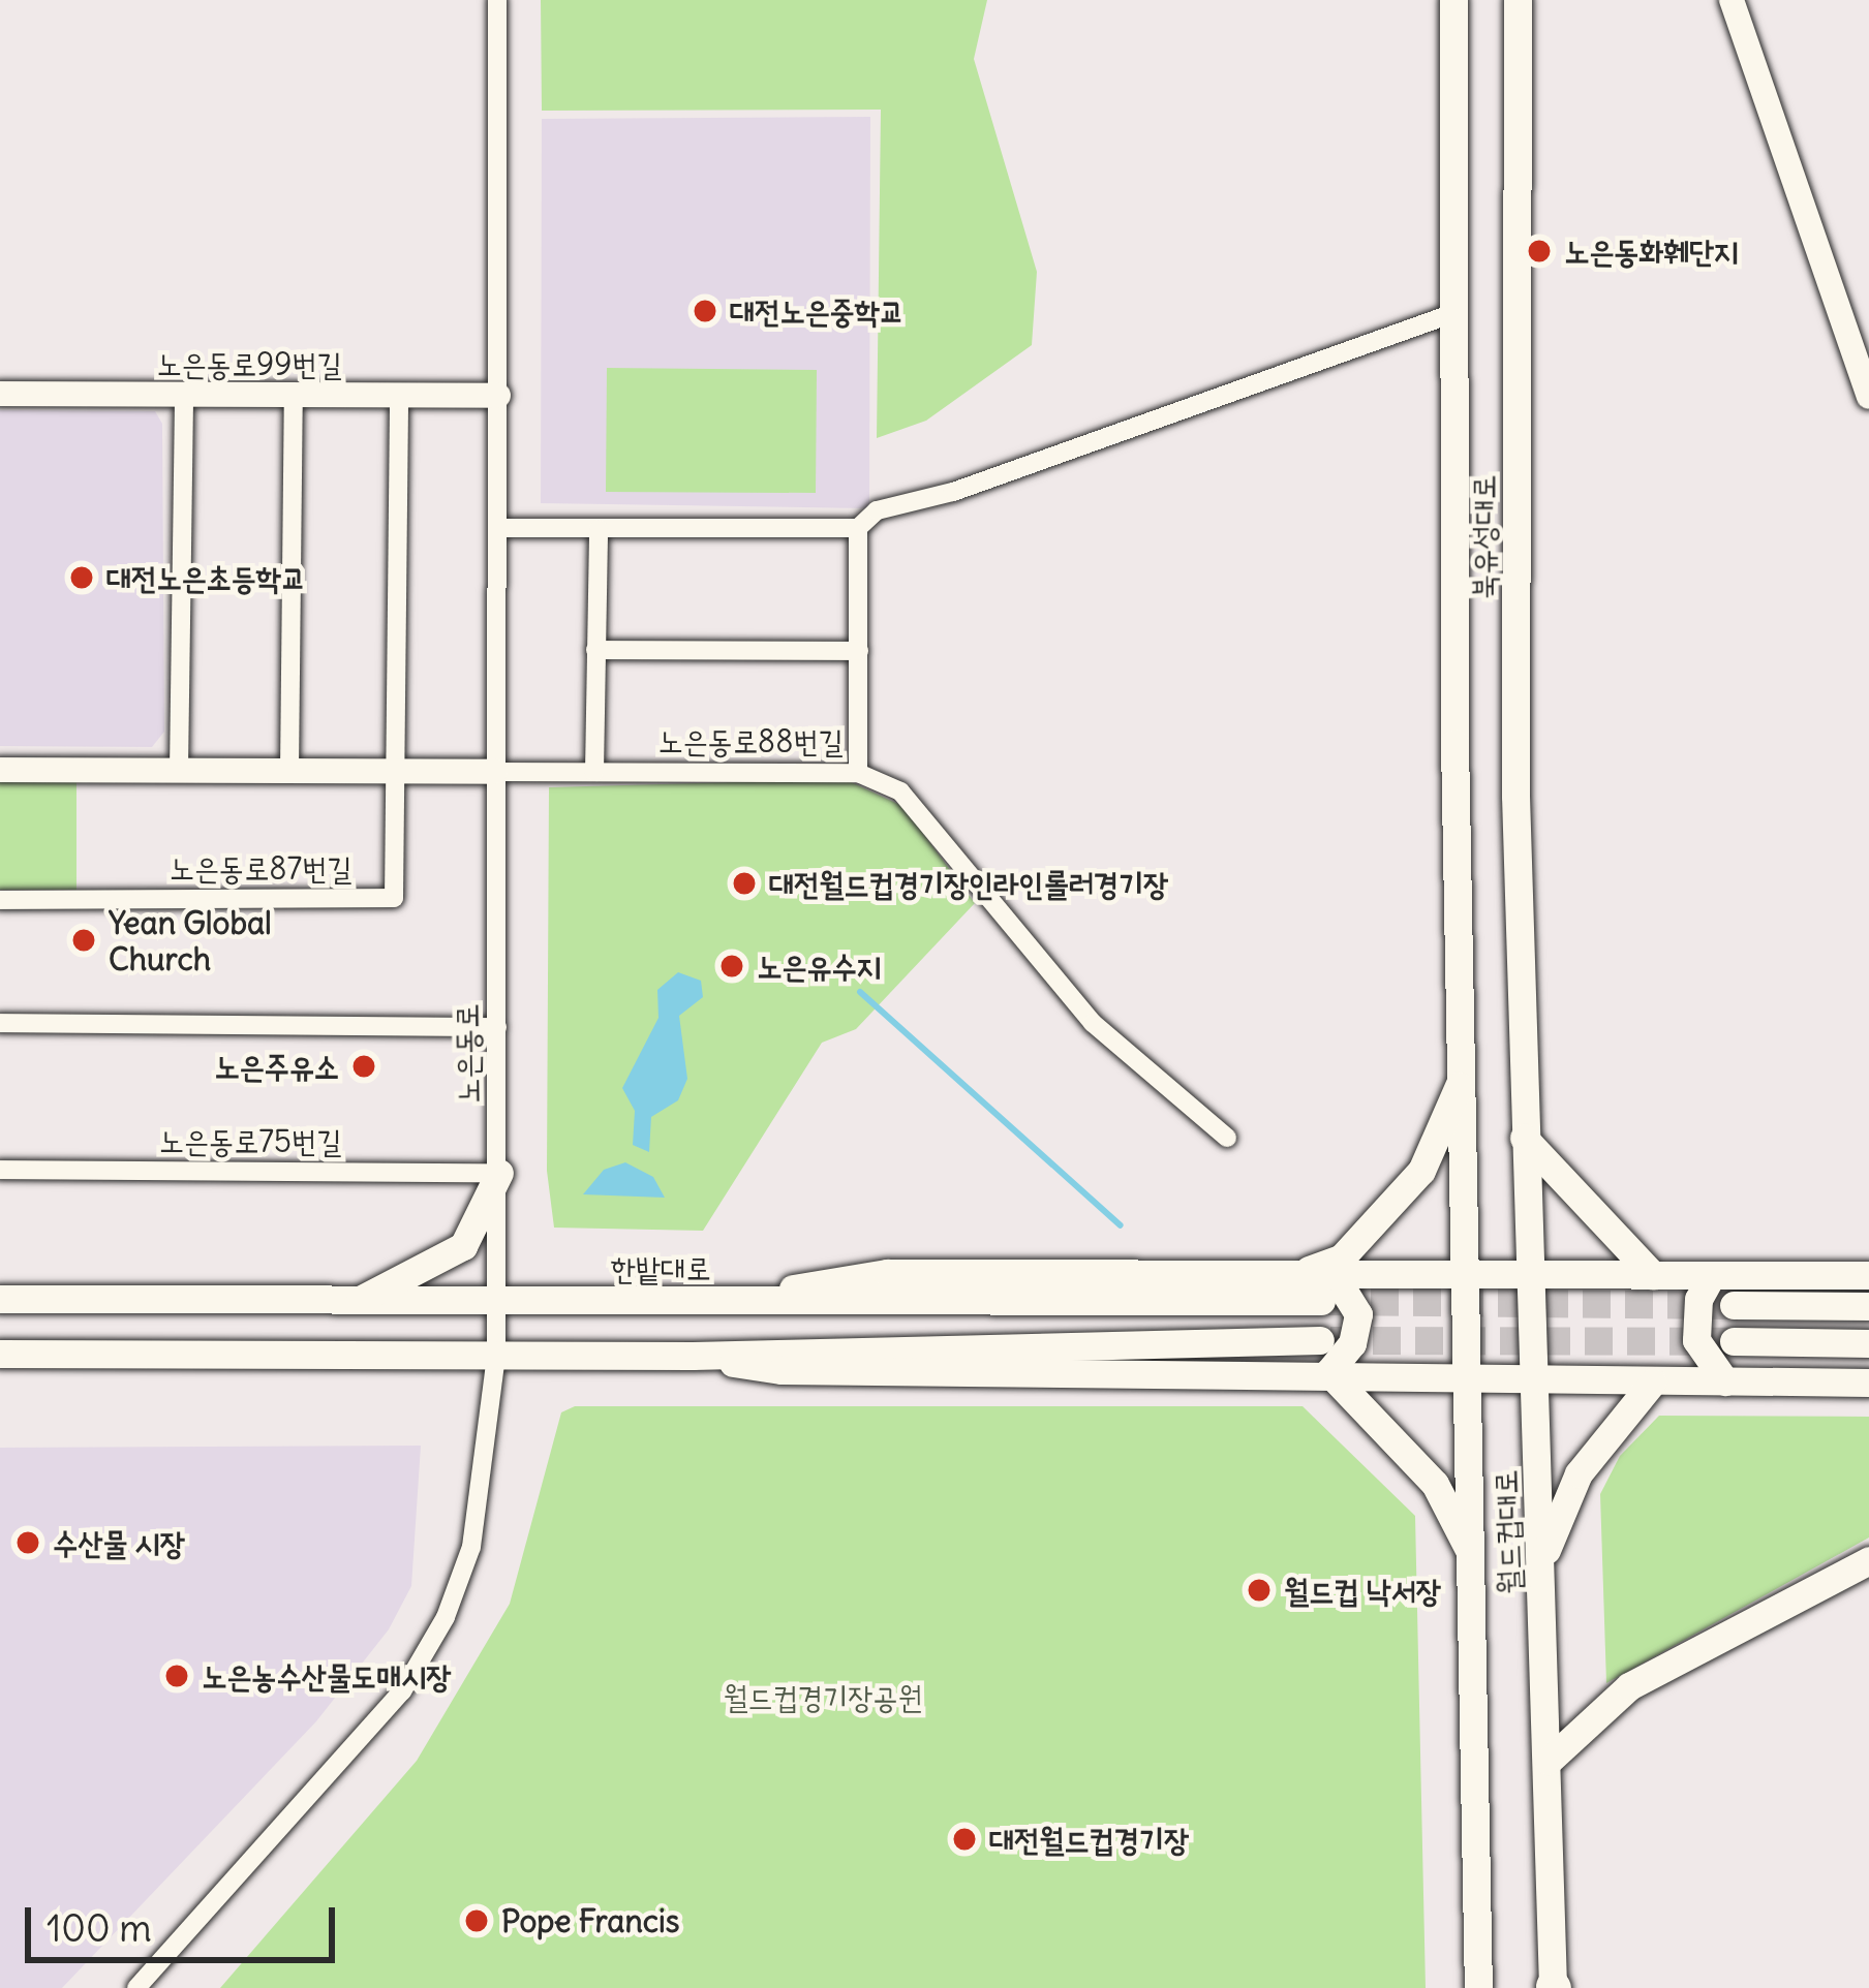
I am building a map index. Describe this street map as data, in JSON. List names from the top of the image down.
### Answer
{
  "streets": {
    "main road": ["북유성대로", "한밭대로", "월드컵대로"],
    "street": [
      "노은동로99번길",
      "노은동로88번길",
      "노은동로87번길",
      "노은동로",
      "노은동로75번길"
    ]
  },
  "crossings": [
    ["노은동로99번길", "노은동로87번길"],
    ["노은동로99번길", "노은동로"],
    ["북유성대로", "월드컵대로"],
    ["노은동로88번길", "노은동로"],
    ["노은동로", "노은동로75번길"],
    ["노은동로", "한밭대로"]
  ],
  "parks": ["월드컵경기장공원"],
  "places": [
    "노은동화훼단지",
    "대전노은중학교",
    "대전노은초등학교",
    "대전월드컵경기장인라인롤러경기장",
    "Yean Global Church",
    "노은유수지",
    "노은주유소",
    "수산물 시장",
    "월드컵 낙서장",
    "노은농수산물도매시장",
    "대전월드컵경기장",
    "Pope Francis"
  ],
  "scale_bar": "100 m"
}
